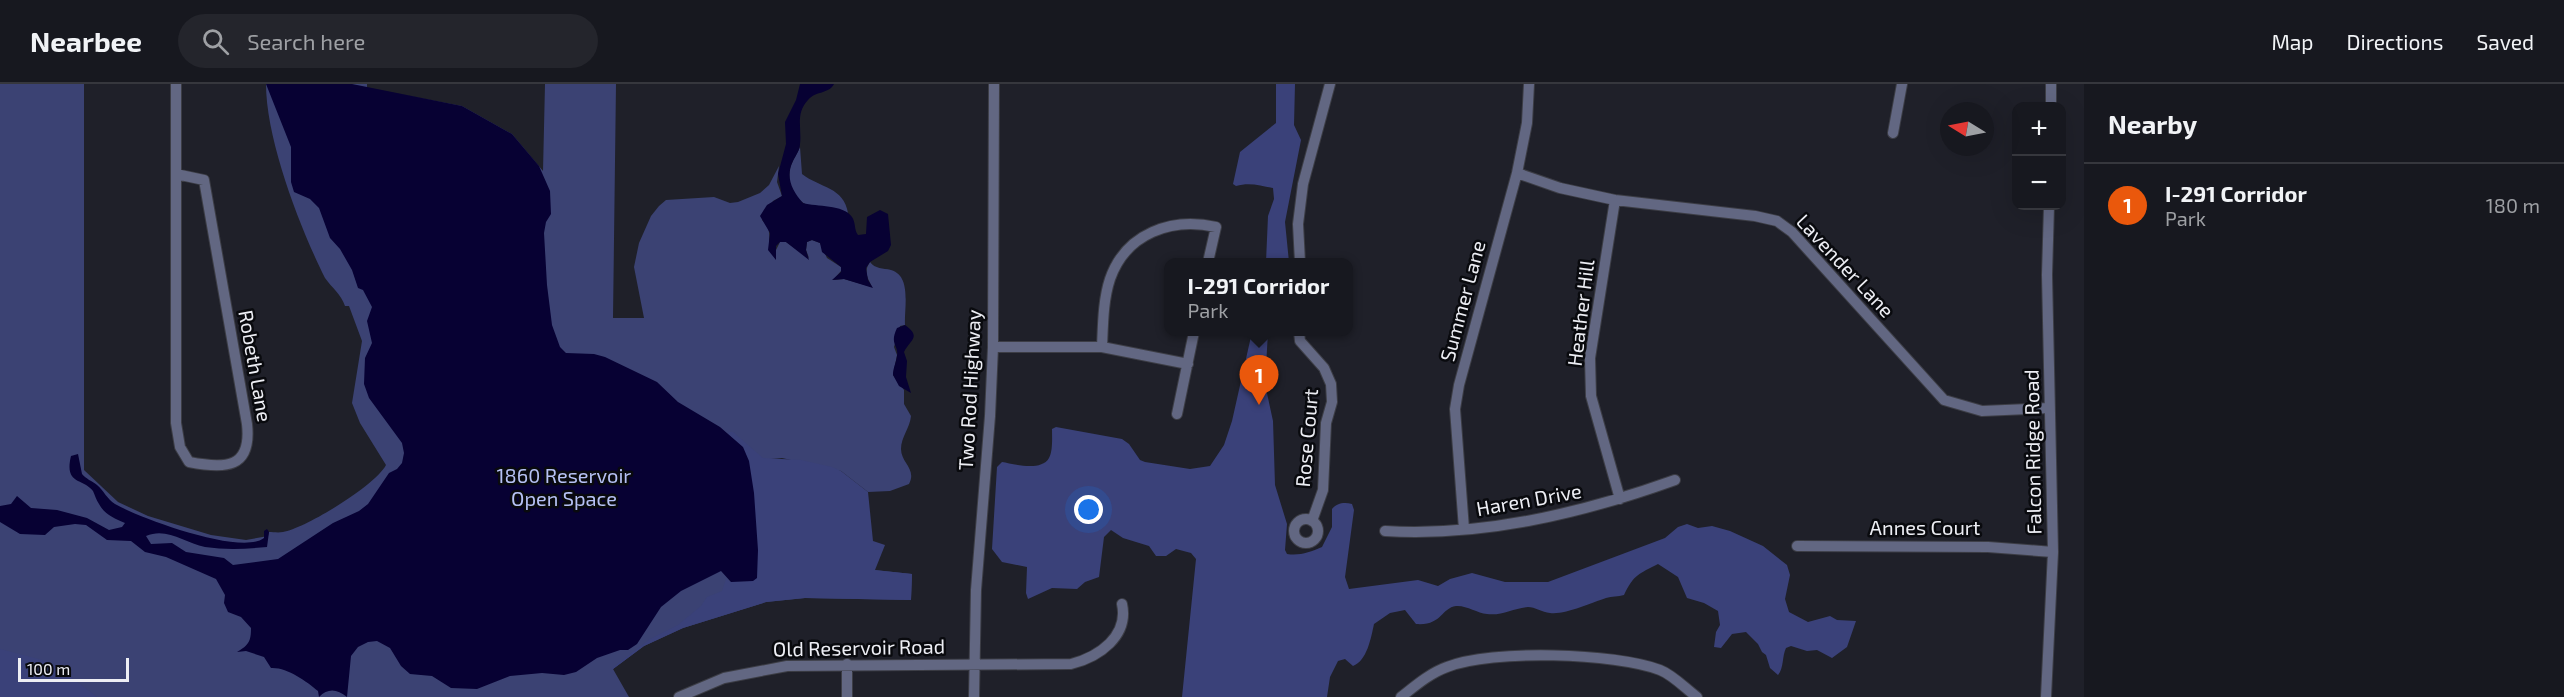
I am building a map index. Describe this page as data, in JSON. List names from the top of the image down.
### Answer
{
  "streets": {
    "street": [
      "Lavender Lane",
      "Summer Lane",
      "Heather Hill",
      "Robeth Lane",
      "Two Rod Highway",
      "Rose Court",
      "Falcon Ridge Road",
      "Haren Drive",
      "Annes Court",
      "Old Reservoir Road"
    ]
  },
  "crossings": [
    ["Lavender Lane", "Summer Lane"],
    ["Lavender Lane", "Heather Hill"],
    ["Lavender Lane", "Falcon Ridge Road"],
    ["Summer Lane", "Haren Drive"],
    ["Heather Hill", "Haren Drive"],
    ["Two Rod Highway", "Old Reservoir Road"],
    ["Falcon Ridge Road", "Annes Court"]
  ],
  "parks": ["1860 Reservoir Open Space"],
  "scale_bar": "100 m",
  "north": "left",
  "page": {
    "header": "Nearbee",
    "search": "Search here",
    "nav": ["Map", "Directions", "Saved"],
    "heading": "Nearby",
    "map_buttons": ["+", "−"],
    "list": [
      {
        "mark": "1",
        "name": "I-291 Corridor",
        "note": "Park",
        "value": "180 m"
      }
    ],
    "popup": ["I-291 Corridor", "Park"],
    "pins": "1",
    "scale": "100 m"
  }
}
